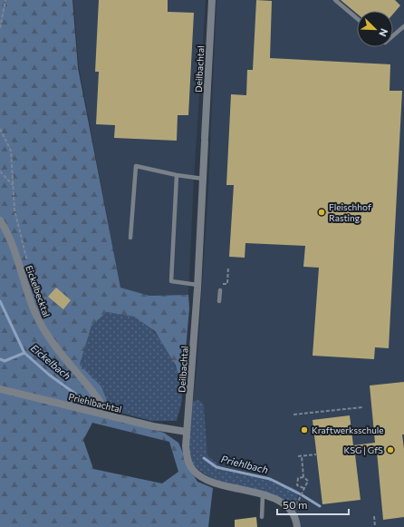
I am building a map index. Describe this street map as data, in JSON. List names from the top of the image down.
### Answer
{
  "streets": {
    "street": ["Deilbachtal", "Eickelbecktal", "Priehlbachtal"]
  },
  "crossings": [
    ["Deilbachtal", "Priehlbachtal"],
    ["Eickelbecktal", "Priehlbachtal"]
  ],
  "water": ["Eickelbach", "Priehlbach"],
  "places": ["Fleischhof Rasting", "Kraftwerksschule", "KSG | GfS"],
  "scale_bar": "50 m",
  "north": "bottom right"
}
